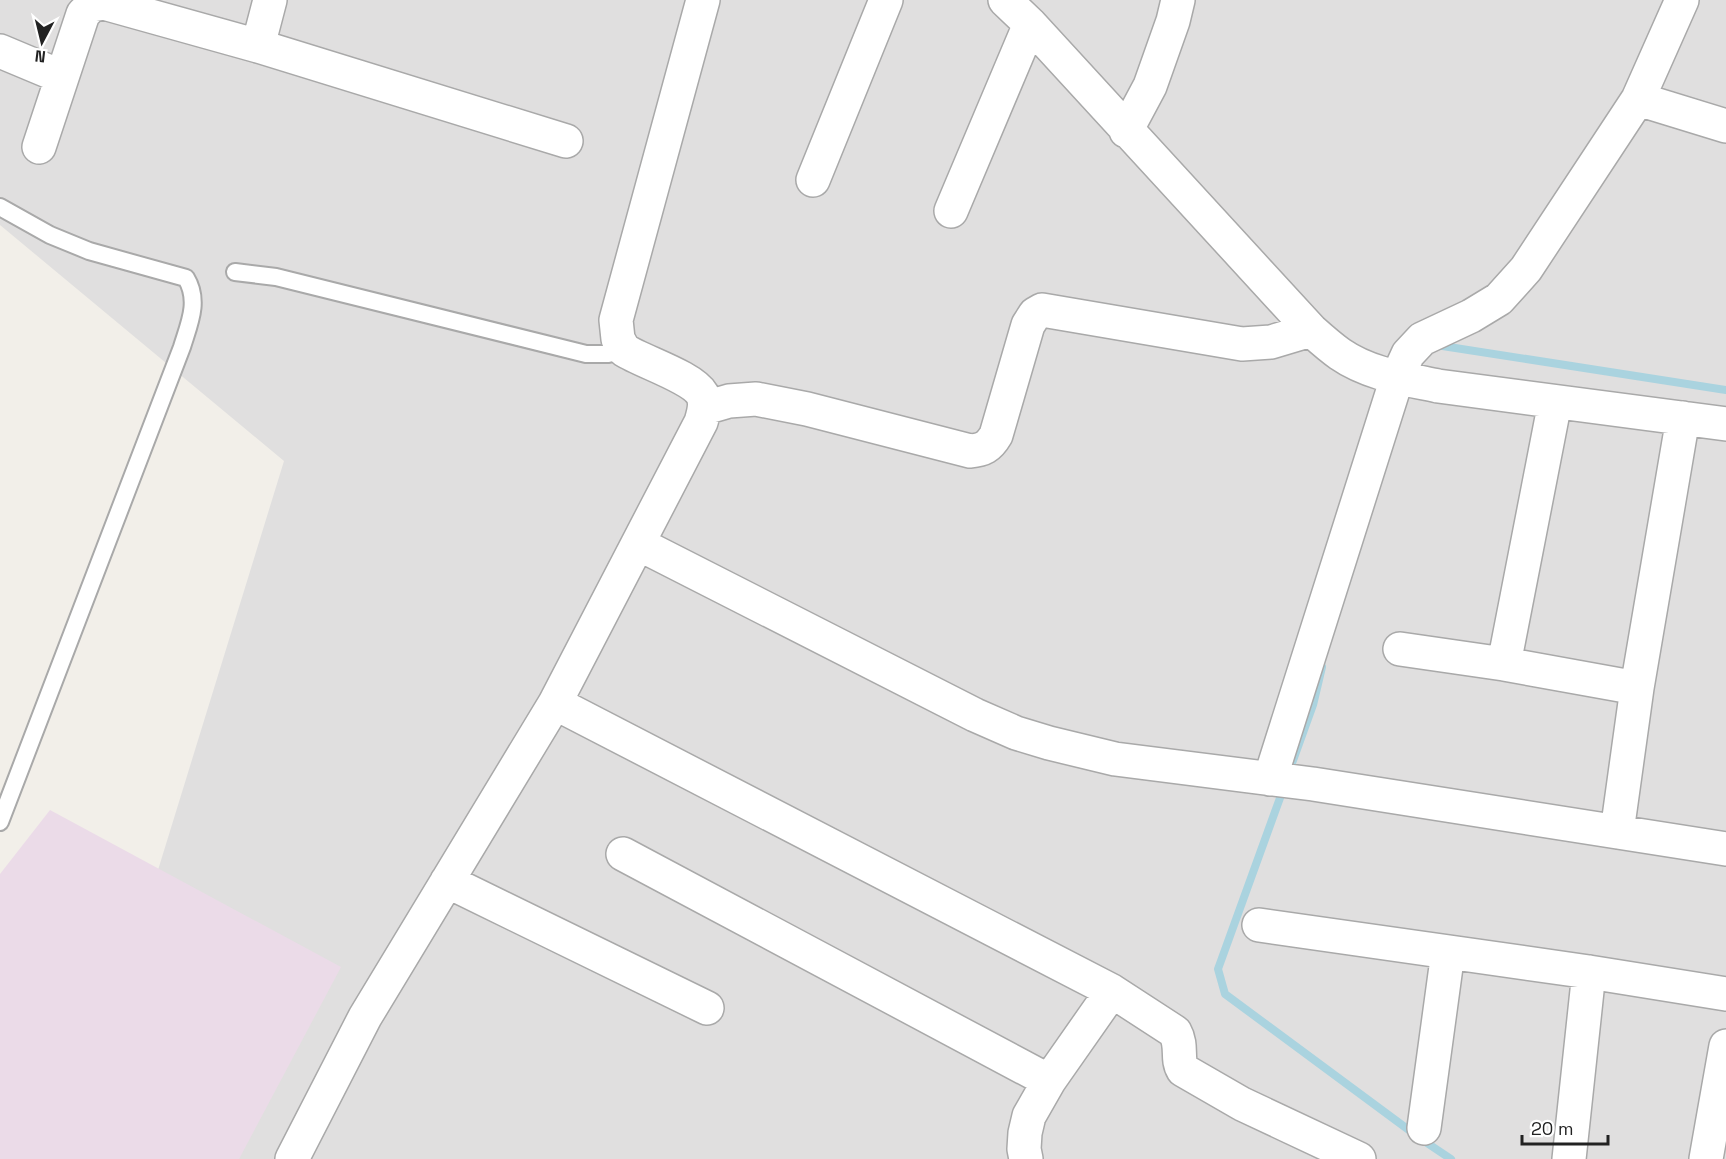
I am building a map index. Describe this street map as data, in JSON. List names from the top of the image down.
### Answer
{
  "scale_bar": "20 m",
  "north": "bottom"
}
